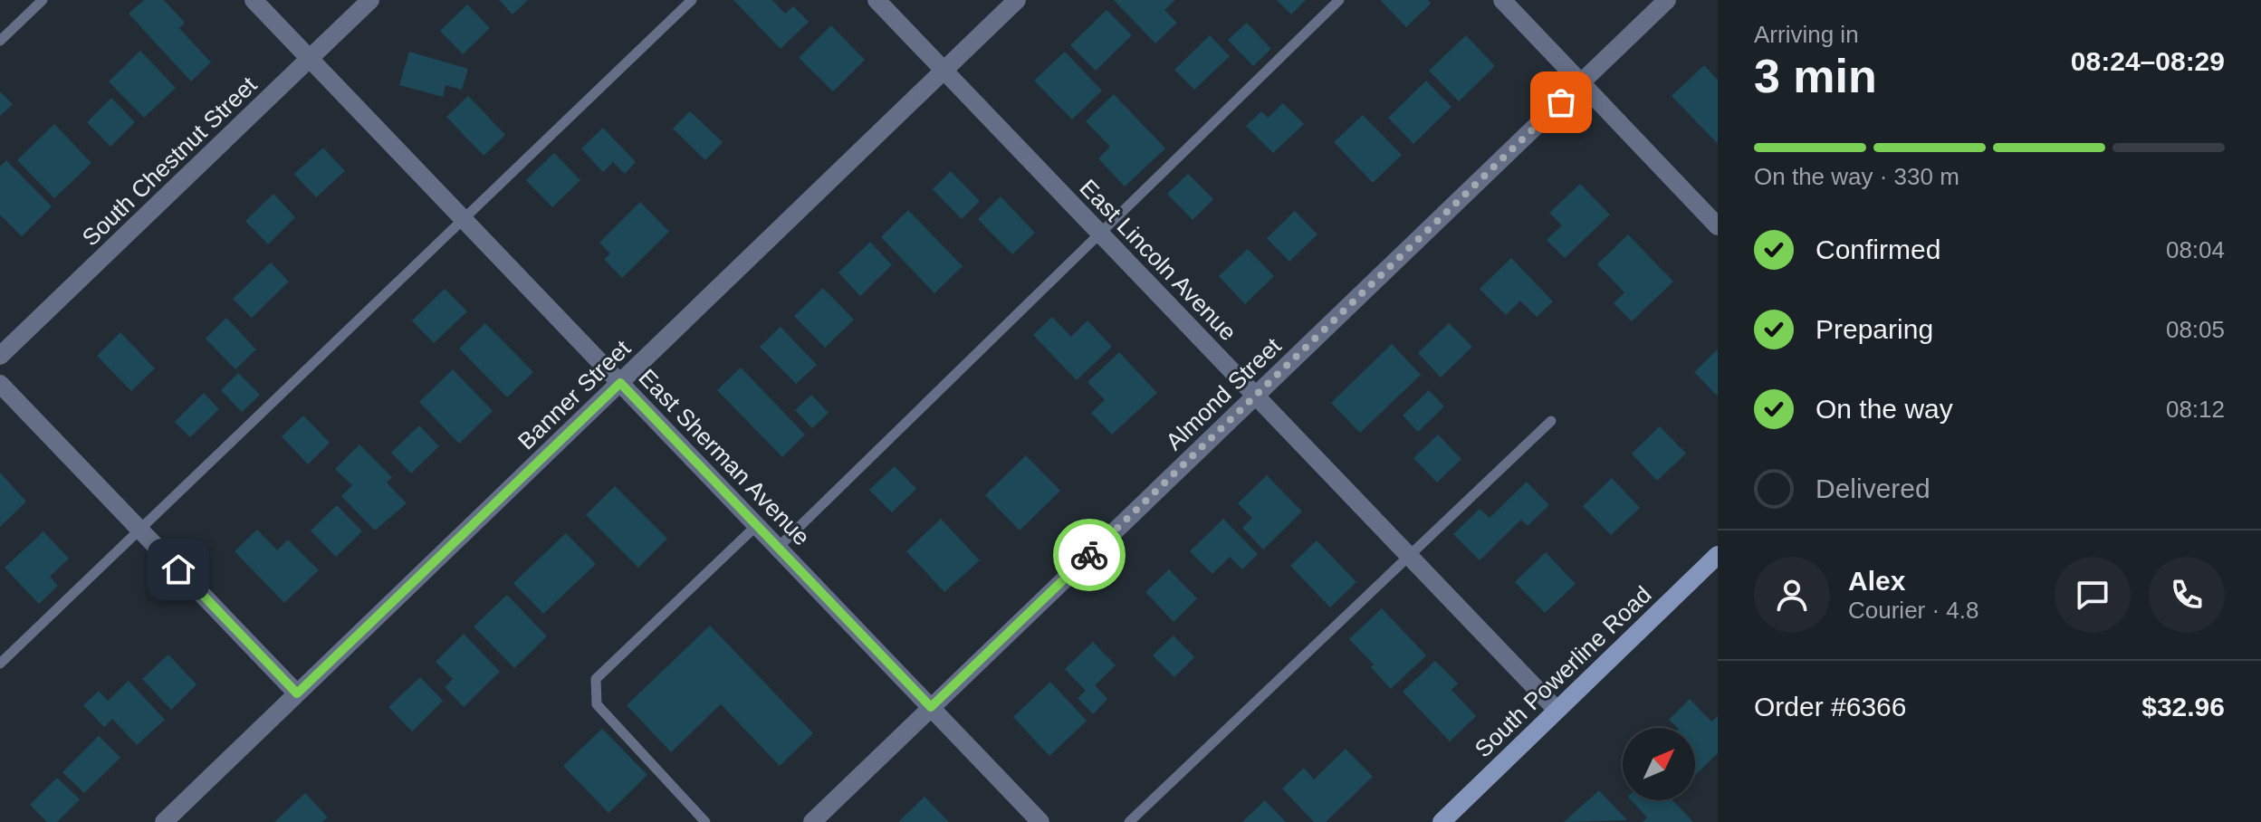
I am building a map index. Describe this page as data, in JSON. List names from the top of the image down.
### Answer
{
  "streets": {
    "street": [
      "South Chestnut Street",
      "East Lincoln Avenue",
      "Almond Street",
      "Banner Street",
      "East Sherman Avenue",
      "South Powerline Road"
    ]
  },
  "crossings": [
    ["South Chestnut Street", "East Sherman Avenue"],
    ["East Lincoln Avenue", "Almond Street"],
    ["East Lincoln Avenue", "Banner Street"],
    ["East Lincoln Avenue", "South Powerline Road"],
    ["Almond Street", "East Sherman Avenue"],
    ["Banner Street", "East Sherman Avenue"]
  ],
  "north": "top right",
  "page": {
    "heading": ["3 min", "Arriving in", "08:24–08:29"],
    "panel": [
      "Alex",
      "Courier · 4.8",
      "Order #6366",
      "$32.96"
    ],
    "bar": "On the way · 330 m",
    "list": [
      ["Confirmed", "08:04"],
      ["Preparing", "08:05"],
      ["On the way", "08:12"],
      "Delivered"
    ]
  }
}
